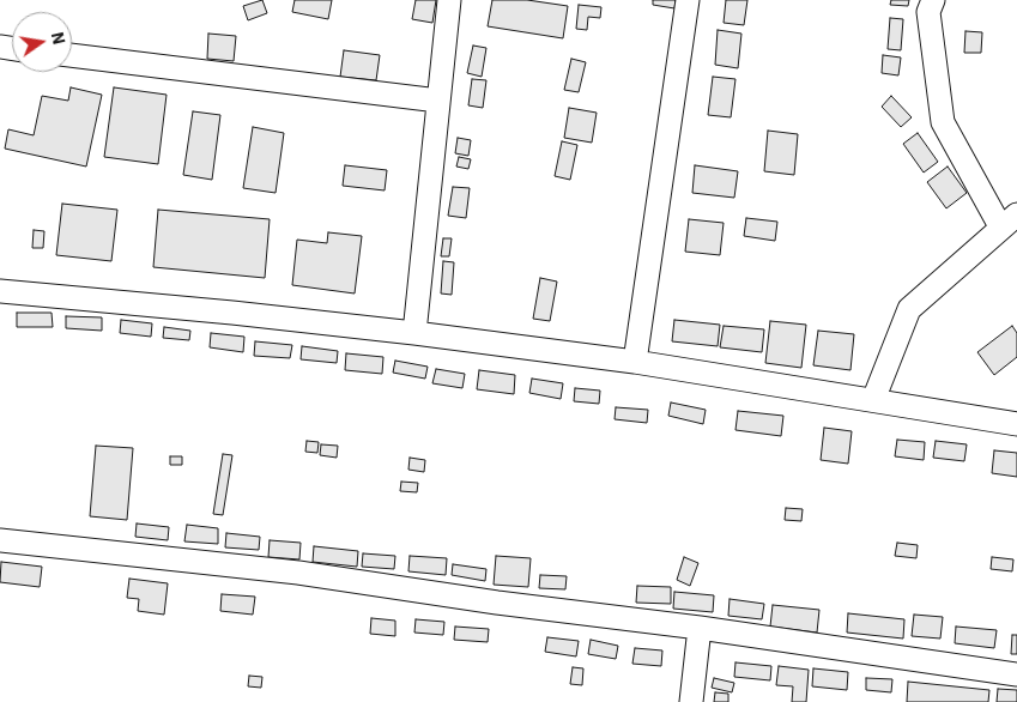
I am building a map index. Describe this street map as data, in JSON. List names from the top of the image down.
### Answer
{
  "north": "right"
}
